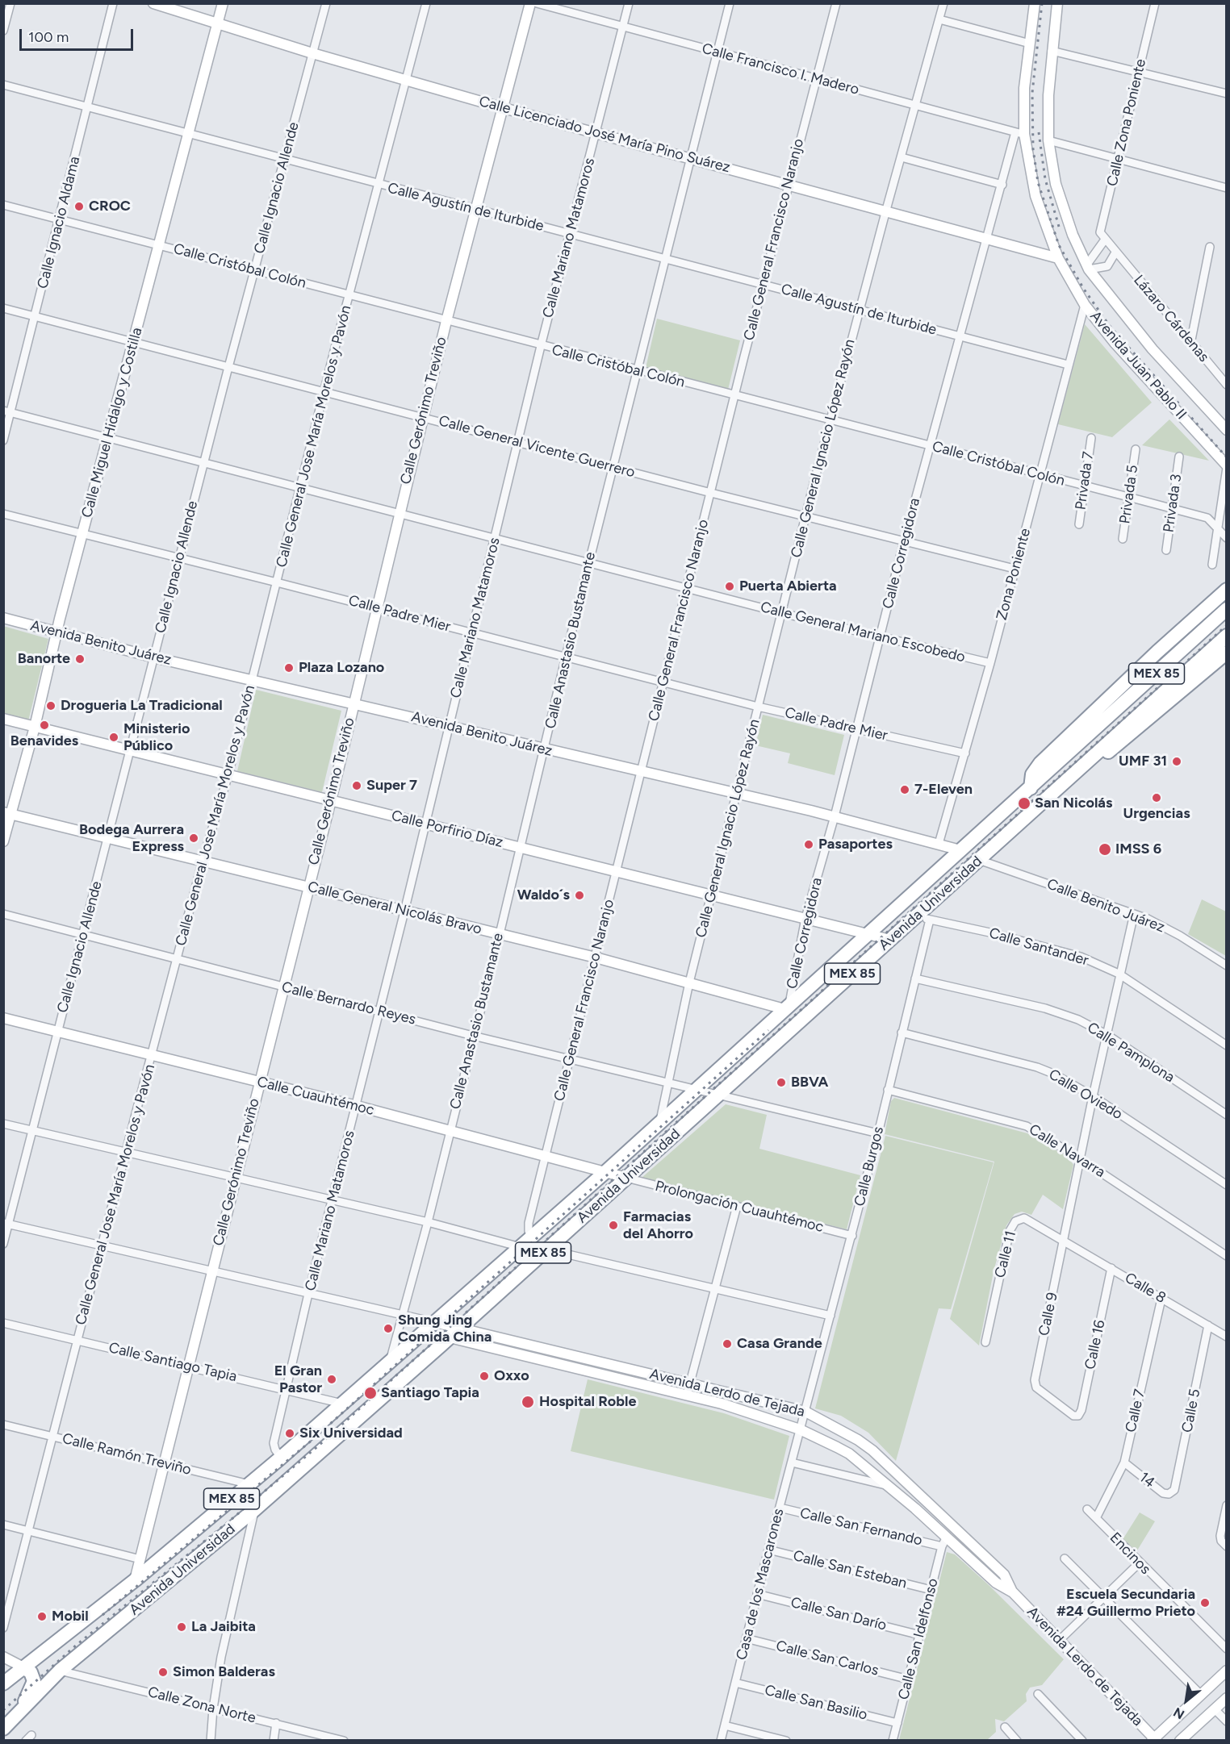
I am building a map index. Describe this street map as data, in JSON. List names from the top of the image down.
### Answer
{
  "streets": {
    "highway": ["MEX 85", "Avenida Universidad"],
    "street": [
      "Calle Francisco I. Madero",
      "Calle Zona Poniente",
      "Calle Licenciado José María Pino Suárez",
      "Calle Ignacio Allende",
      "Calle Agustín de Iturbide",
      "Calle Ignacio Aldama",
      "Calle Mariano Matamoros",
      "Calle General Francisco Naranjo",
      "Calle Cristóbal Colón",
      "Lázaro Cárdenas",
      "Avenida Juan Pablo II",
      "Calle Gerónimo Treviño",
      "Calle Miguel Hidalgo y Costilla",
      "Calle General Jose María Morelos y Pavón",
      "Calle General Vicente Guerrero",
      "Calle General Ignacio López Rayón",
      "Privada 7",
      "Privada 5",
      "Privada 3",
      "Calle Corregidora",
      "Zona Poniente",
      "Calle Padre Mier",
      "Calle General Mariano Escobedo",
      "Calle Anastasio Bustamante",
      "Avenida Benito Juárez",
      "Calle Porfirio Díaz",
      "Calle Benito Juárez",
      "Calle General Nicolás Bravo",
      "Calle Santander",
      "Calle Bernardo Reyes",
      "Calle Pamplona",
      "Calle Oviedo",
      "Calle Cuauhtémoc",
      "Calle Navarra",
      "Calle Burgos",
      "Prolongación Cuauhtémoc",
      "Calle 11",
      "Calle 8",
      "Calle 9",
      "Calle 16",
      "Calle Santiago Tapia",
      "Avenida Lerdo de Tejada",
      "Calle 7",
      "Calle 5",
      "Calle Ramón Treviño",
      "14",
      "Calle San Fernando",
      "Encinos",
      "Calle San Esteban",
      "Casa de los Mascarones",
      "Calle San Darío",
      "Calle San Idelfonso",
      "Calle San Carlos",
      "Calle San Basilio",
      "Calle Zona Norte"
    ]
  },
  "crossings": [
    ["Calle Francisco I. Madero", "Calle Mariano Matamoros"],
    ["Calle Francisco I. Madero", "Calle General Francisco Naranjo"],
    ["Calle Francisco I. Madero", "Avenida Juan Pablo II"],
    ["Calle Francisco I. Madero", "Calle General Ignacio López Rayón"],
    ["Calle Francisco I. Madero", "Calle Corregidora"],
    ["Calle Francisco I. Madero", "Calle Anastasio Bustamante"],
    ["Calle Licenciado José María Pino Suárez", "Calle Ignacio Allende"],
    ["Calle Licenciado José María Pino Suárez", "Calle Mariano Matamoros"],
    ["Calle Licenciado José María Pino Suárez", "Calle General Francisco Naranjo"],
    ["Calle Licenciado José María Pino Suárez", "Avenida Juan Pablo II"],
    ["Calle Licenciado José María Pino Suárez", "Calle Gerónimo Treviño"],
    ["Calle Licenciado José María Pino Suárez", "Calle Miguel Hidalgo y Costilla"],
    ["Calle Licenciado José María Pino Suárez", "Calle General Jose María Morelos y Pavón"],
    ["Calle Licenciado José María Pino Suárez", "Calle General Ignacio López Rayón"],
    ["Calle Licenciado José María Pino Suárez", "Calle Corregidora"],
    ["Calle Licenciado José María Pino Suárez", "Calle Anastasio Bustamante"],
    ["Calle Ignacio Allende", "Calle Agustín de Iturbide"],
    ["Calle Ignacio Allende", "Calle Cristóbal Colón"],
    ["Calle Ignacio Allende", "Calle General Vicente Guerrero"],
    ["Calle Ignacio Allende", "Calle Padre Mier"],
    ["Calle Ignacio Allende", "Calle General Mariano Escobedo"],
    ["Calle Ignacio Allende", "Avenida Benito Juárez"],
    ["Calle Ignacio Allende", "Calle Porfirio Díaz"],
    ["Calle Ignacio Allende", "Calle General Nicolás Bravo"],
    ["Calle Ignacio Allende", "Calle Bernardo Reyes"],
    ["Calle Ignacio Allende", "Calle Cuauhtémoc"],
    ["Calle Agustín de Iturbide", "Calle Ignacio Aldama"],
    ["Calle Agustín de Iturbide", "Calle Mariano Matamoros"],
    ["Calle Agustín de Iturbide", "Calle General Francisco Naranjo"],
    ["Calle Agustín de Iturbide", "Calle Gerónimo Treviño"],
    ["Calle Agustín de Iturbide", "Calle Miguel Hidalgo y Costilla"],
    ["Calle Agustín de Iturbide", "Calle General Jose María Morelos y Pavón"],
    ["Calle Agustín de Iturbide", "Calle General Ignacio López Rayón"],
    ["Calle Agustín de Iturbide", "Calle Corregidora"],
    ["Calle Agustín de Iturbide", "Zona Poniente"],
    ["Calle Agustín de Iturbide", "Calle Anastasio Bustamante"],
    ["Calle Ignacio Aldama", "Calle Cristóbal Colón"],
    ["Calle Ignacio Aldama", "Calle General Vicente Guerrero"],
    ["Calle Ignacio Aldama", "Calle General Mariano Escobedo"],
    ["Calle Mariano Matamoros", "Calle Cristóbal Colón"],
    ["Calle Mariano Matamoros", "Calle General Vicente Guerrero"],
    ["Calle Mariano Matamoros", "Calle Padre Mier"],
    ["Calle Mariano Matamoros", "Calle General Mariano Escobedo"],
    ["Calle Mariano Matamoros", "Avenida Benito Juárez"],
    ["Calle Mariano Matamoros", "Calle Porfirio Díaz"],
    ["Calle Mariano Matamoros", "Avenida Universidad"],
    ["Calle Mariano Matamoros", "Calle General Nicolás Bravo"],
    ["Calle Mariano Matamoros", "Calle Bernardo Reyes"],
    ["Calle Mariano Matamoros", "Calle Cuauhtémoc"],
    ["Calle Mariano Matamoros", "Calle Santiago Tapia"],
    ["Calle General Francisco Naranjo", "Calle Cristóbal Colón"],
    ["Calle General Francisco Naranjo", "Calle General Vicente Guerrero"],
    ["Calle General Francisco Naranjo", "Calle Padre Mier"],
    ["Calle General Francisco Naranjo", "Calle General Mariano Escobedo"],
    ["Calle General Francisco Naranjo", "Avenida Benito Juárez"],
    ["Calle General Francisco Naranjo", "Calle Porfirio Díaz"],
    ["Calle General Francisco Naranjo", "Avenida Universidad"],
    ["Calle General Francisco Naranjo", "Calle General Nicolás Bravo"],
    ["Calle General Francisco Naranjo", "Calle Bernardo Reyes"],
    ["Calle General Francisco Naranjo", "Calle Cuauhtémoc"],
    ["Calle Cristóbal Colón", "Calle Gerónimo Treviño"],
    ["Calle Cristóbal Colón", "Calle Miguel Hidalgo y Costilla"],
    ["Calle Cristóbal Colón", "Calle General Jose María Morelos y Pavón"],
    ["Calle Cristóbal Colón", "Calle General Ignacio López Rayón"],
    ["Calle Cristóbal Colón", "Privada 7"],
    ["Calle Cristóbal Colón", "Privada 5"],
    ["Calle Cristóbal Colón", "Privada 3"],
    ["Calle Cristóbal Colón", "Calle Corregidora"],
    ["Calle Cristóbal Colón", "Zona Poniente"],
    ["Calle Cristóbal Colón", "Calle Anastasio Bustamante"],
    ["Avenida Juan Pablo II", "Calle Corregidora"],
    ["Avenida Juan Pablo II", "Zona Poniente"],
    ["Calle Gerónimo Treviño", "Calle General Vicente Guerrero"],
    ["Calle Gerónimo Treviño", "Calle Padre Mier"],
    ["Calle Gerónimo Treviño", "Calle General Mariano Escobedo"],
    ["Calle Gerónimo Treviño", "Avenida Benito Juárez"],
    ["Calle Gerónimo Treviño", "Calle Porfirio Díaz"],
    ["Calle Gerónimo Treviño", "Avenida Universidad"],
    ["Calle Gerónimo Treviño", "Calle General Nicolás Bravo"],
    ["Calle Gerónimo Treviño", "Calle Bernardo Reyes"],
    ["Calle Gerónimo Treviño", "Calle Cuauhtémoc"],
    ["Calle Gerónimo Treviño", "Calle Santiago Tapia"],
    ["Calle Gerónimo Treviño", "Calle Ramón Treviño"],
    ["Calle Miguel Hidalgo y Costilla", "Calle General Vicente Guerrero"],
    ["Calle Miguel Hidalgo y Costilla", "Calle Padre Mier"],
    ["Calle Miguel Hidalgo y Costilla", "Calle General Mariano Escobedo"],
    ["Calle Miguel Hidalgo y Costilla", "Avenida Benito Juárez"],
    ["Calle Miguel Hidalgo y Costilla", "Calle Porfirio Díaz"],
    ["Calle Miguel Hidalgo y Costilla", "Calle General Nicolás Bravo"],
    ["Calle General Jose María Morelos y Pavón", "Calle General Vicente Guerrero"],
    ["Calle General Jose María Morelos y Pavón", "Calle Padre Mier"],
    ["Calle General Jose María Morelos y Pavón", "Calle General Mariano Escobedo"],
    ["Calle General Jose María Morelos y Pavón", "Avenida Benito Juárez"],
    ["Calle General Jose María Morelos y Pavón", "Calle Porfirio Díaz"],
    ["Calle General Jose María Morelos y Pavón", "Calle General Nicolás Bravo"],
    ["Calle General Jose María Morelos y Pavón", "Calle Bernardo Reyes"],
    ["Calle General Jose María Morelos y Pavón", "Calle Cuauhtémoc"],
    ["Calle General Jose María Morelos y Pavón", "Calle Santiago Tapia"],
    ["Calle General Jose María Morelos y Pavón", "Calle Ramón Treviño"],
    ["Calle General Vicente Guerrero", "Calle General Ignacio López Rayón"],
    ["Calle General Vicente Guerrero", "Calle Corregidora"],
    ["Calle General Vicente Guerrero", "Zona Poniente"],
    ["Calle General Vicente Guerrero", "Calle Anastasio Bustamante"],
    ["Calle General Ignacio López Rayón", "Calle Padre Mier"],
    ["Calle General Ignacio López Rayón", "Calle General Mariano Escobedo"],
    ["Calle General Ignacio López Rayón", "Avenida Benito Juárez"],
    ["Calle General Ignacio López Rayón", "Calle Porfirio Díaz"],
    ["Calle General Ignacio López Rayón", "Avenida Universidad"],
    ["Calle General Ignacio López Rayón", "Calle General Nicolás Bravo"],
    ["Calle General Ignacio López Rayón", "Calle Bernardo Reyes"],
    ["Calle Corregidora", "Calle Padre Mier"],
    ["Calle Corregidora", "Calle General Mariano Escobedo"],
    ["Calle Corregidora", "Avenida Benito Juárez"],
    ["Calle Corregidora", "Calle Porfirio Díaz"],
    ["Calle Corregidora", "Avenida Universidad"],
    ["Calle Corregidora", "Calle General Nicolás Bravo"],
    ["Zona Poniente", "Calle Padre Mier"],
    ["Zona Poniente", "Calle General Mariano Escobedo"],
    ["Zona Poniente", "Avenida Benito Juárez"],
    ["Calle Padre Mier", "Calle Anastasio Bustamante"],
    ["Calle General Mariano Escobedo", "Calle Anastasio Bustamante"],
    ["Calle Anastasio Bustamante", "Avenida Benito Juárez"],
    ["Calle Anastasio Bustamante", "Calle Porfirio Díaz"],
    ["Calle Anastasio Bustamante", "Avenida Universidad"],
    ["Calle Anastasio Bustamante", "Calle General Nicolás Bravo"],
    ["Calle Anastasio Bustamante", "Calle Bernardo Reyes"],
    ["Calle Anastasio Bustamante", "Calle Cuauhtémoc"],
    ["Avenida Benito Juárez", "Avenida Universidad"],
    ["Calle Porfirio Díaz", "Avenida Universidad"],
    ["Avenida Universidad", "Calle Benito Juárez"],
    ["Avenida Universidad", "Calle General Nicolás Bravo"],
    ["Avenida Universidad", "Calle Santander"],
    ["Avenida Universidad", "Calle Bernardo Reyes"],
    ["Avenida Universidad", "Calle Cuauhtémoc"],
    ["Avenida Universidad", "Prolongación Cuauhtémoc"],
    ["Avenida Universidad", "Calle Santiago Tapia"],
    ["Avenida Universidad", "Avenida Lerdo de Tejada"],
    ["Avenida Universidad", "Calle Ramón Treviño"],
    ["Avenida Universidad", "Calle Zona Norte"],
    ["Calle Benito Juárez", "Calle 9"],
    ["Calle Santander", "Calle Burgos"],
    ["Calle Santander", "Calle 9"],
    ["Calle Bernardo Reyes", "Calle Burgos"],
    ["Calle Pamplona", "Calle Burgos"],
    ["Calle Pamplona", "Calle 9"],
    ["Calle Oviedo", "Calle Burgos"],
    ["Calle Oviedo", "Calle 9"],
    ["Calle Cuauhtémoc", "Prolongación Cuauhtémoc"],
    ["Calle Navarra", "Calle Burgos"],
    ["Calle Navarra", "Calle 9"],
    ["Calle Burgos", "Prolongación Cuauhtémoc"],
    ["Calle Burgos", "Avenida Lerdo de Tejada"],
    ["Calle Burgos", "Casa de los Mascarones"],
    ["Calle 11", "Calle 8"],
    ["Calle 11", "Calle 9"],
    ["Calle 8", "Calle 9"],
    ["Calle 8", "Calle 16"],
    ["Calle 8", "Calle 7"],
    ["Calle 8", "Calle 5"],
    ["Calle 9", "Calle 16"],
    ["Avenida Lerdo de Tejada", "Calle San Fernando"],
    ["Avenida Lerdo de Tejada", "Casa de los Mascarones"],
    ["Avenida Lerdo de Tejada", "Calle San Idelfonso"],
    ["Calle 7", "14"],
    ["Calle 7", "Encinos"],
    ["Calle 5", "14"],
    ["Calle San Fernando", "Casa de los Mascarones"],
    ["Calle San Fernando", "Calle San Idelfonso"],
    ["Calle San Esteban", "Casa de los Mascarones"],
    ["Calle San Esteban", "Calle San Idelfonso"],
    ["Casa de los Mascarones", "Calle San Darío"],
    ["Casa de los Mascarones", "Calle San Carlos"],
    ["Casa de los Mascarones", "Calle San Basilio"],
    ["Calle San Darío", "Calle San Idelfonso"],
    ["Calle San Idelfonso", "Calle San Carlos"],
    ["Calle San Idelfonso", "Calle San Basilio"]
  ],
  "places": [
    "CROC",
    "Puerta Abierta",
    "Banorte",
    "Plaza Lozano",
    "Drogueria La Tradicional",
    "Benavides",
    "Ministerio Público",
    "UMF 31",
    "Super 7",
    "7-Eleven",
    "Urgencias",
    "San Nicolás",
    "Bodega Aurrera Express",
    "Pasaportes",
    "IMSS 6",
    "Waldo´s",
    "BBVA",
    "Farmacias del Ahorro",
    "Shung Jing Comida China",
    "Casa Grande",
    "Oxxo",
    "El Gran Pastor",
    "Santiago Tapia",
    "Hospital Roble",
    "Six Universidad",
    "Escuela Secundaria #24 Guillermo Prieto",
    "Mobil",
    "La Jaibita",
    "Simon Balderas"
  ],
  "scale_bar": "100 m",
  "north": "bottom left"
}
